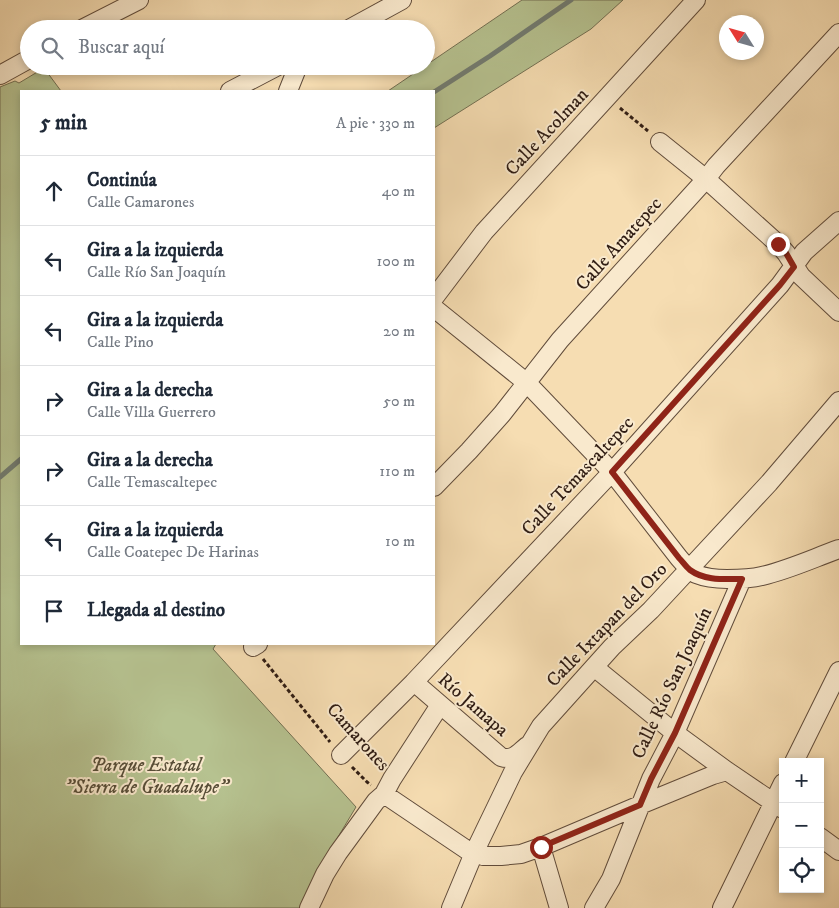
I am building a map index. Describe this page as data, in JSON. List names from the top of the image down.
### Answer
{
  "streets": {
    "street": [
      "Calle Acolman",
      "Calle Amatepec",
      "Calle Temascaltepec",
      "Calle Ixtapan del Oro",
      "Calle Río San Joaquín",
      "Río Jamapa",
      "Camarones"
    ]
  },
  "crossings": [
    ["Calle Temascaltepec", "Río Jamapa"],
    ["Calle Temascaltepec", "Camarones"],
    ["Calle Ixtapan del Oro", "Río Jamapa"],
    ["Calle Ixtapan del Oro", "Camarones"]
  ],
  "parks": ["Parque Estatal \"Sierra de Guadalupe\""],
  "north": "top left",
  "page": {
    "search": "Buscar aquí",
    "heading": ["5 min", "A pie · 330 m"],
    "list": [
      ["Continúa", "Calle Camarones", "40 m"],
      ["Gira a la izquierda", "Calle Río San Joaquín", "100 m"],
      ["Gira a la izquierda", "Calle Pino", "20 m"],
      ["Gira a la derecha", "Calle Villa Guerrero", "50 m"],
      ["Gira a la derecha", "Calle Temascaltepec", "110 m"],
      ["Gira a la izquierda", "Calle Coatepec De Harinas", "10 m"],
      "Llegada al destino"
    ],
    "map_buttons": ["+", "−"]
  }
}
